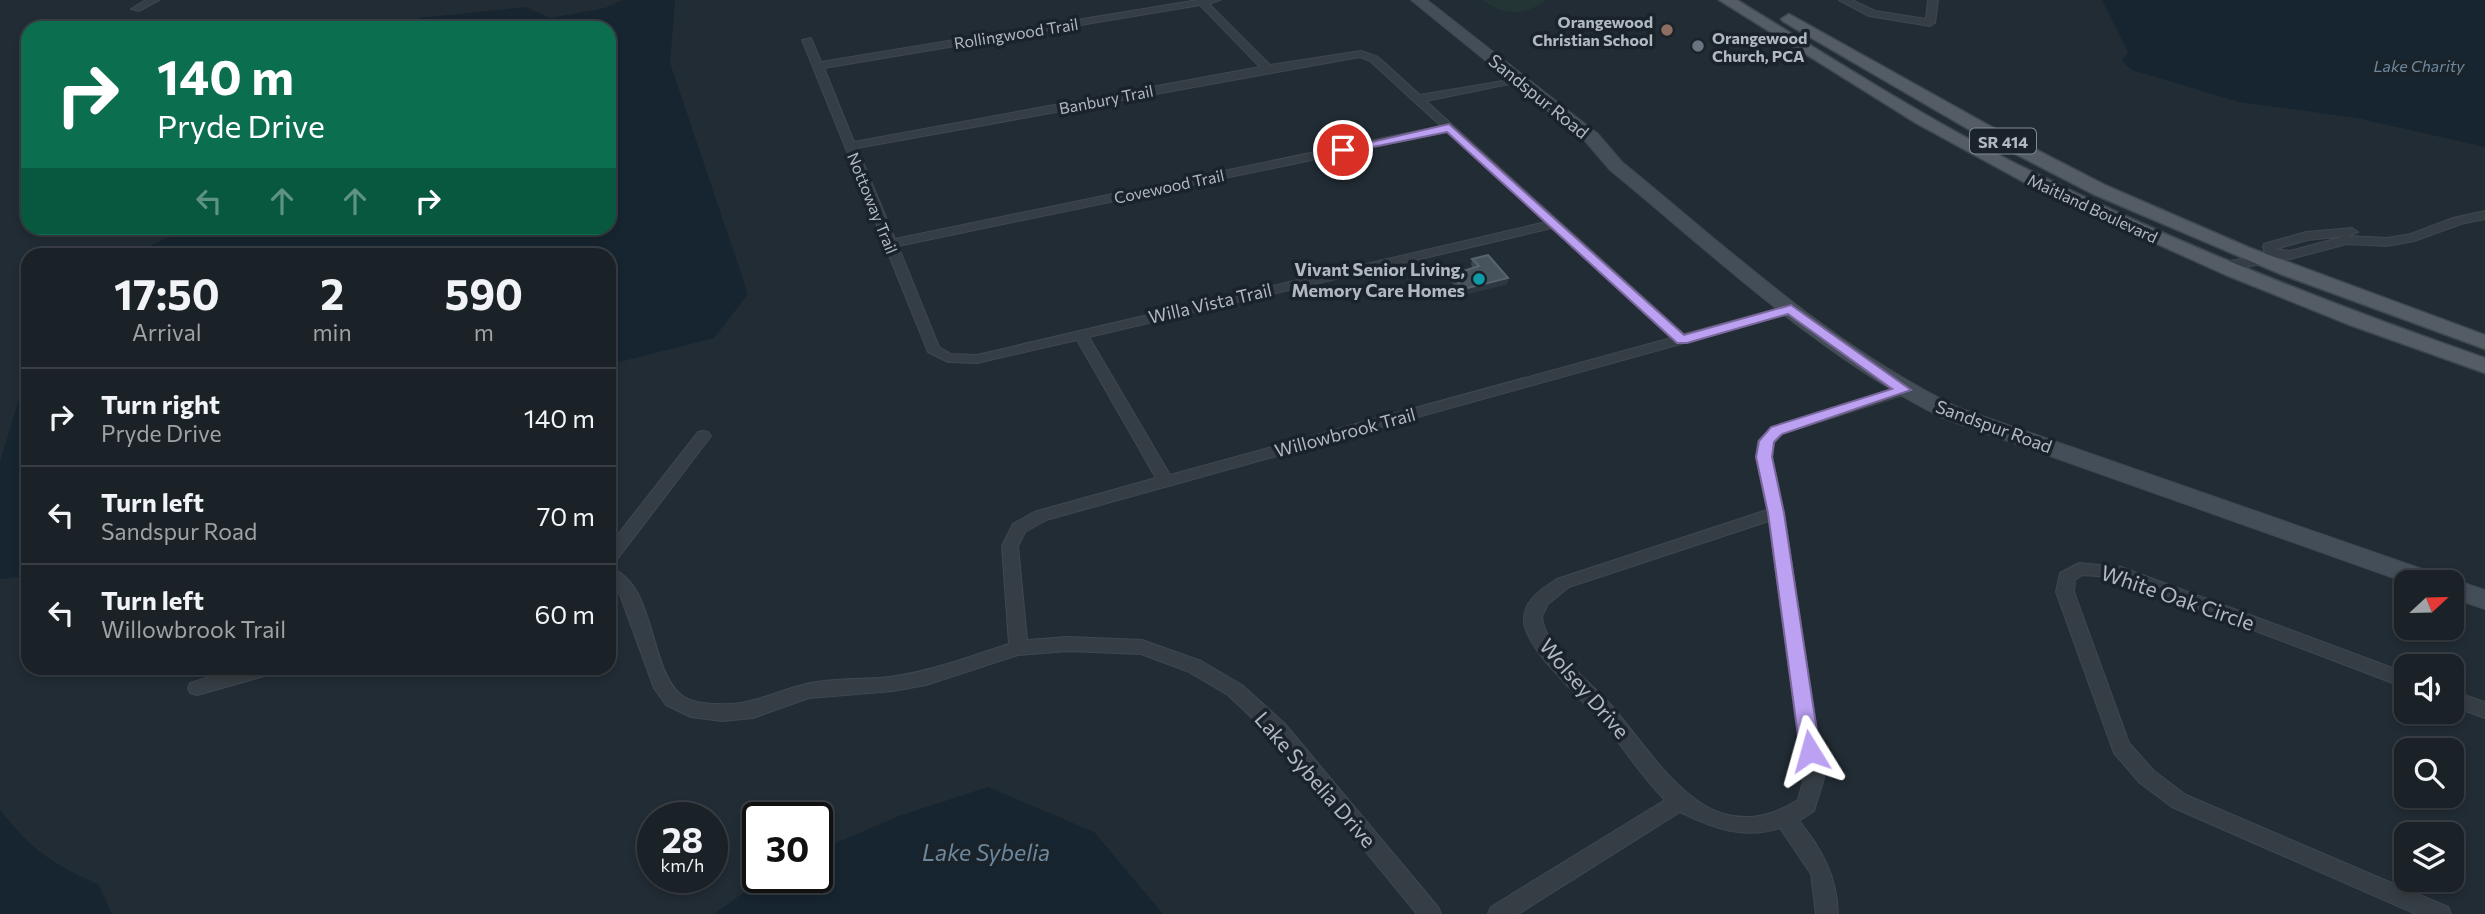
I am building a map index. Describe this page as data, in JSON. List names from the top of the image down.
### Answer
{
  "streets": {
    "main road": ["SR 414", "Maitland Boulevard"],
    "street": [
      "Rollingwood Trail",
      "Sandspur Road",
      "Banbury Trail",
      "Covewood Trail",
      "Nottoway Trail",
      "Willa Vista Trail",
      "Willowbrook Trail",
      "White Oak Circle",
      "Wolsey Drive",
      "Lake Sybelia Drive"
    ]
  },
  "crossings": [
    ["Rollingwood Trail", "Nottoway Trail"],
    ["Sandspur Road", "Willowbrook Trail"],
    ["Banbury Trail", "Nottoway Trail"],
    ["Covewood Trail", "Nottoway Trail"],
    ["Nottoway Trail", "Willa Vista Trail"],
    ["Willowbrook Trail", "Lake Sybelia Drive"]
  ],
  "water": ["Lake Charity", "Lake Sybelia"],
  "places": ["Orangewood Christian School", "Orangewood Church, PCA", "Vivant Senior Living, Memory Care Homes"],
  "north": "right",
  "page": {
    "turn": ["140 m", "Pryde Drive"],
    "eta": [
      "17:50",
      "Arrival",
      "2",
      "min",
      "590",
      "m"
    ],
    "list": [
      {
        "name": "Turn right",
        "note": "Pryde Drive",
        "value": "140 m"
      },
      {
        "name": "Turn left",
        "note": "Sandspur Road",
        "value": "70 m"
      },
      {
        "name": "Turn left",
        "note": "Willowbrook Trail",
        "value": "60 m"
      }
    ],
    "speed": "28 km/h",
    "limit": "30"
  }
}
